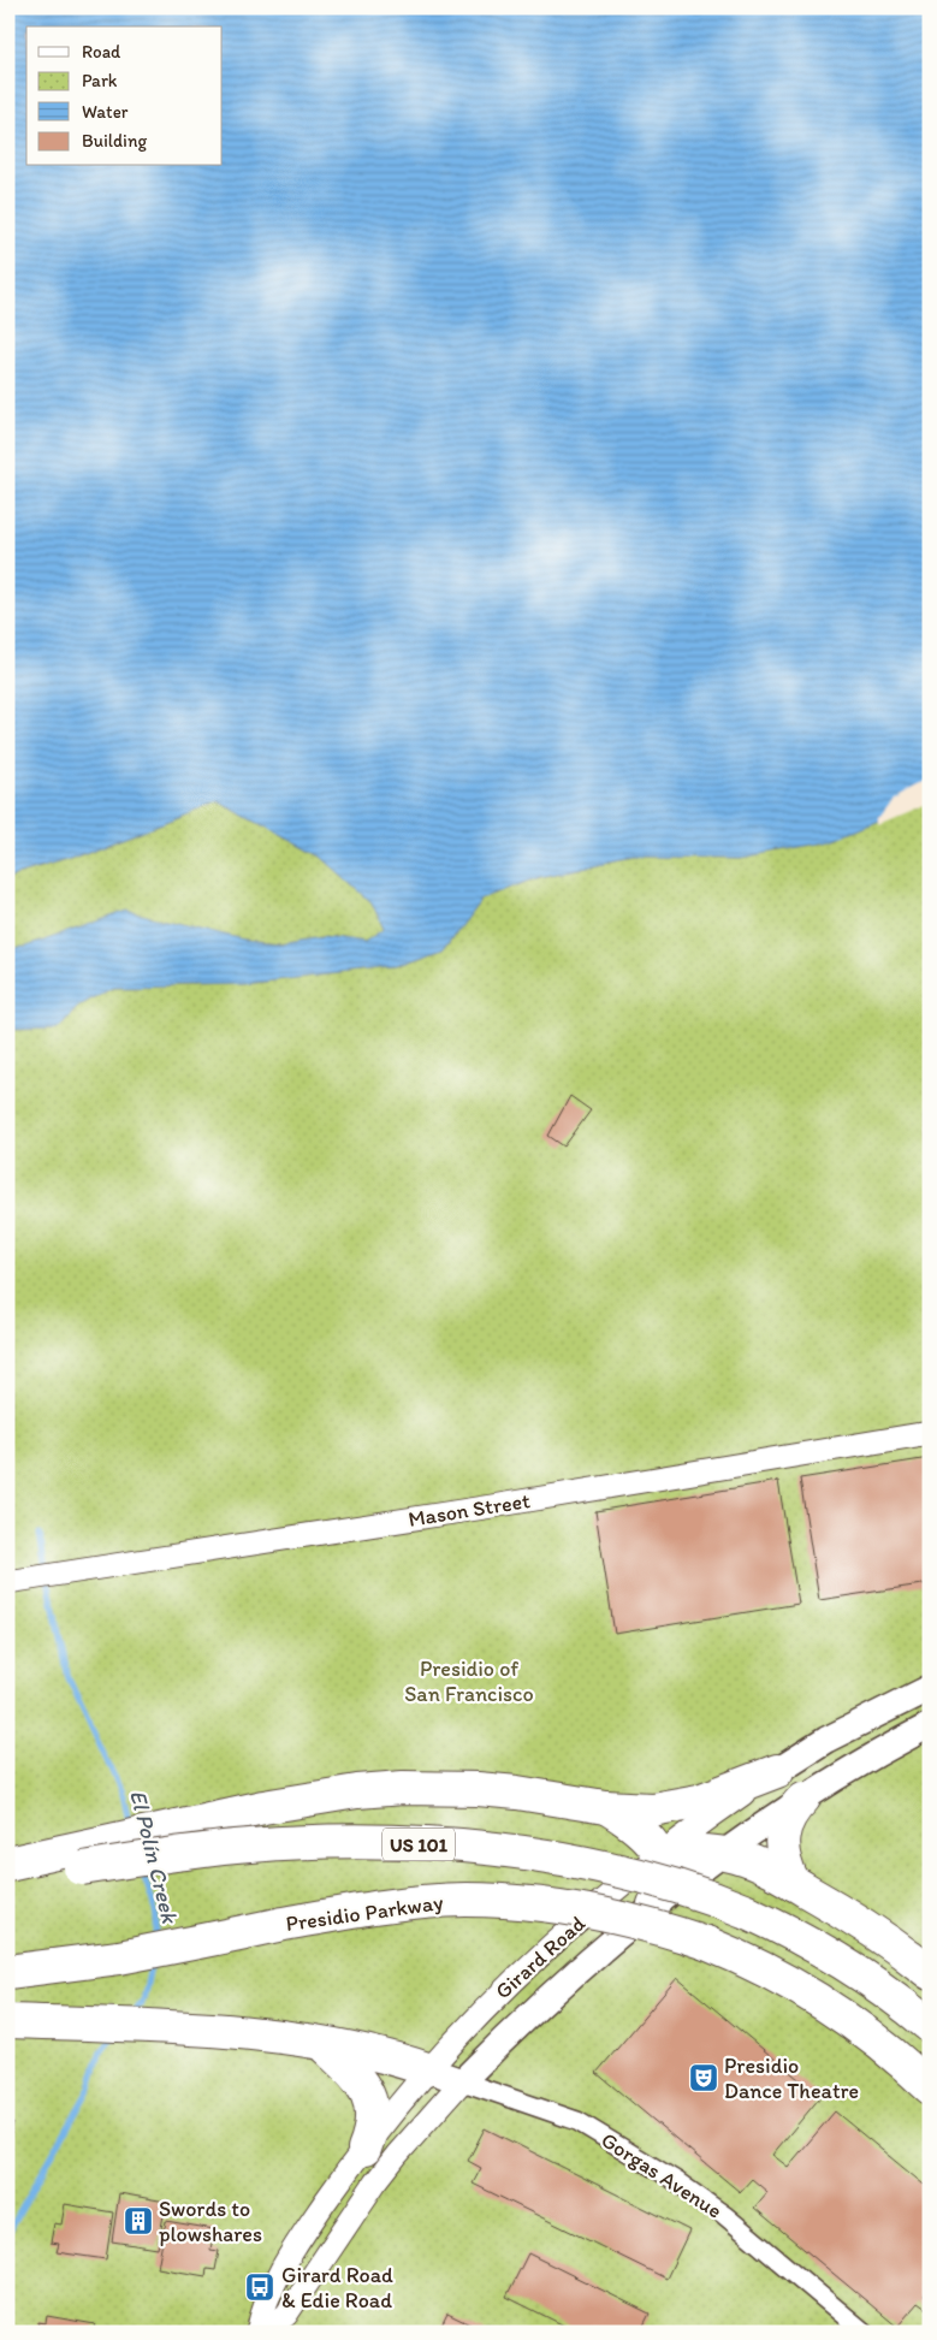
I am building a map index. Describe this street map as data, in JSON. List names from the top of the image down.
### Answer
{
  "streets": {
    "highway": ["US 101", "Presidio Parkway"],
    "main road": ["Girard Road", "Gorgas Avenue"],
    "street": ["Mason Street"]
  },
  "crossings": [
    ["Girard Road", "Gorgas Avenue"]
  ],
  "water": ["El Polín Creek"],
  "parks": ["Presidio of San Francisco"],
  "places": {
    "theatre": ["Presidio Dance Theatre"],
    "building": ["Swords to plowshares"],
    "bus stop": ["Girard Road & Edie Road"]
  },
  "legend": [
    "Road",
    "Park",
    "Water",
    "Building"
  ]
}
